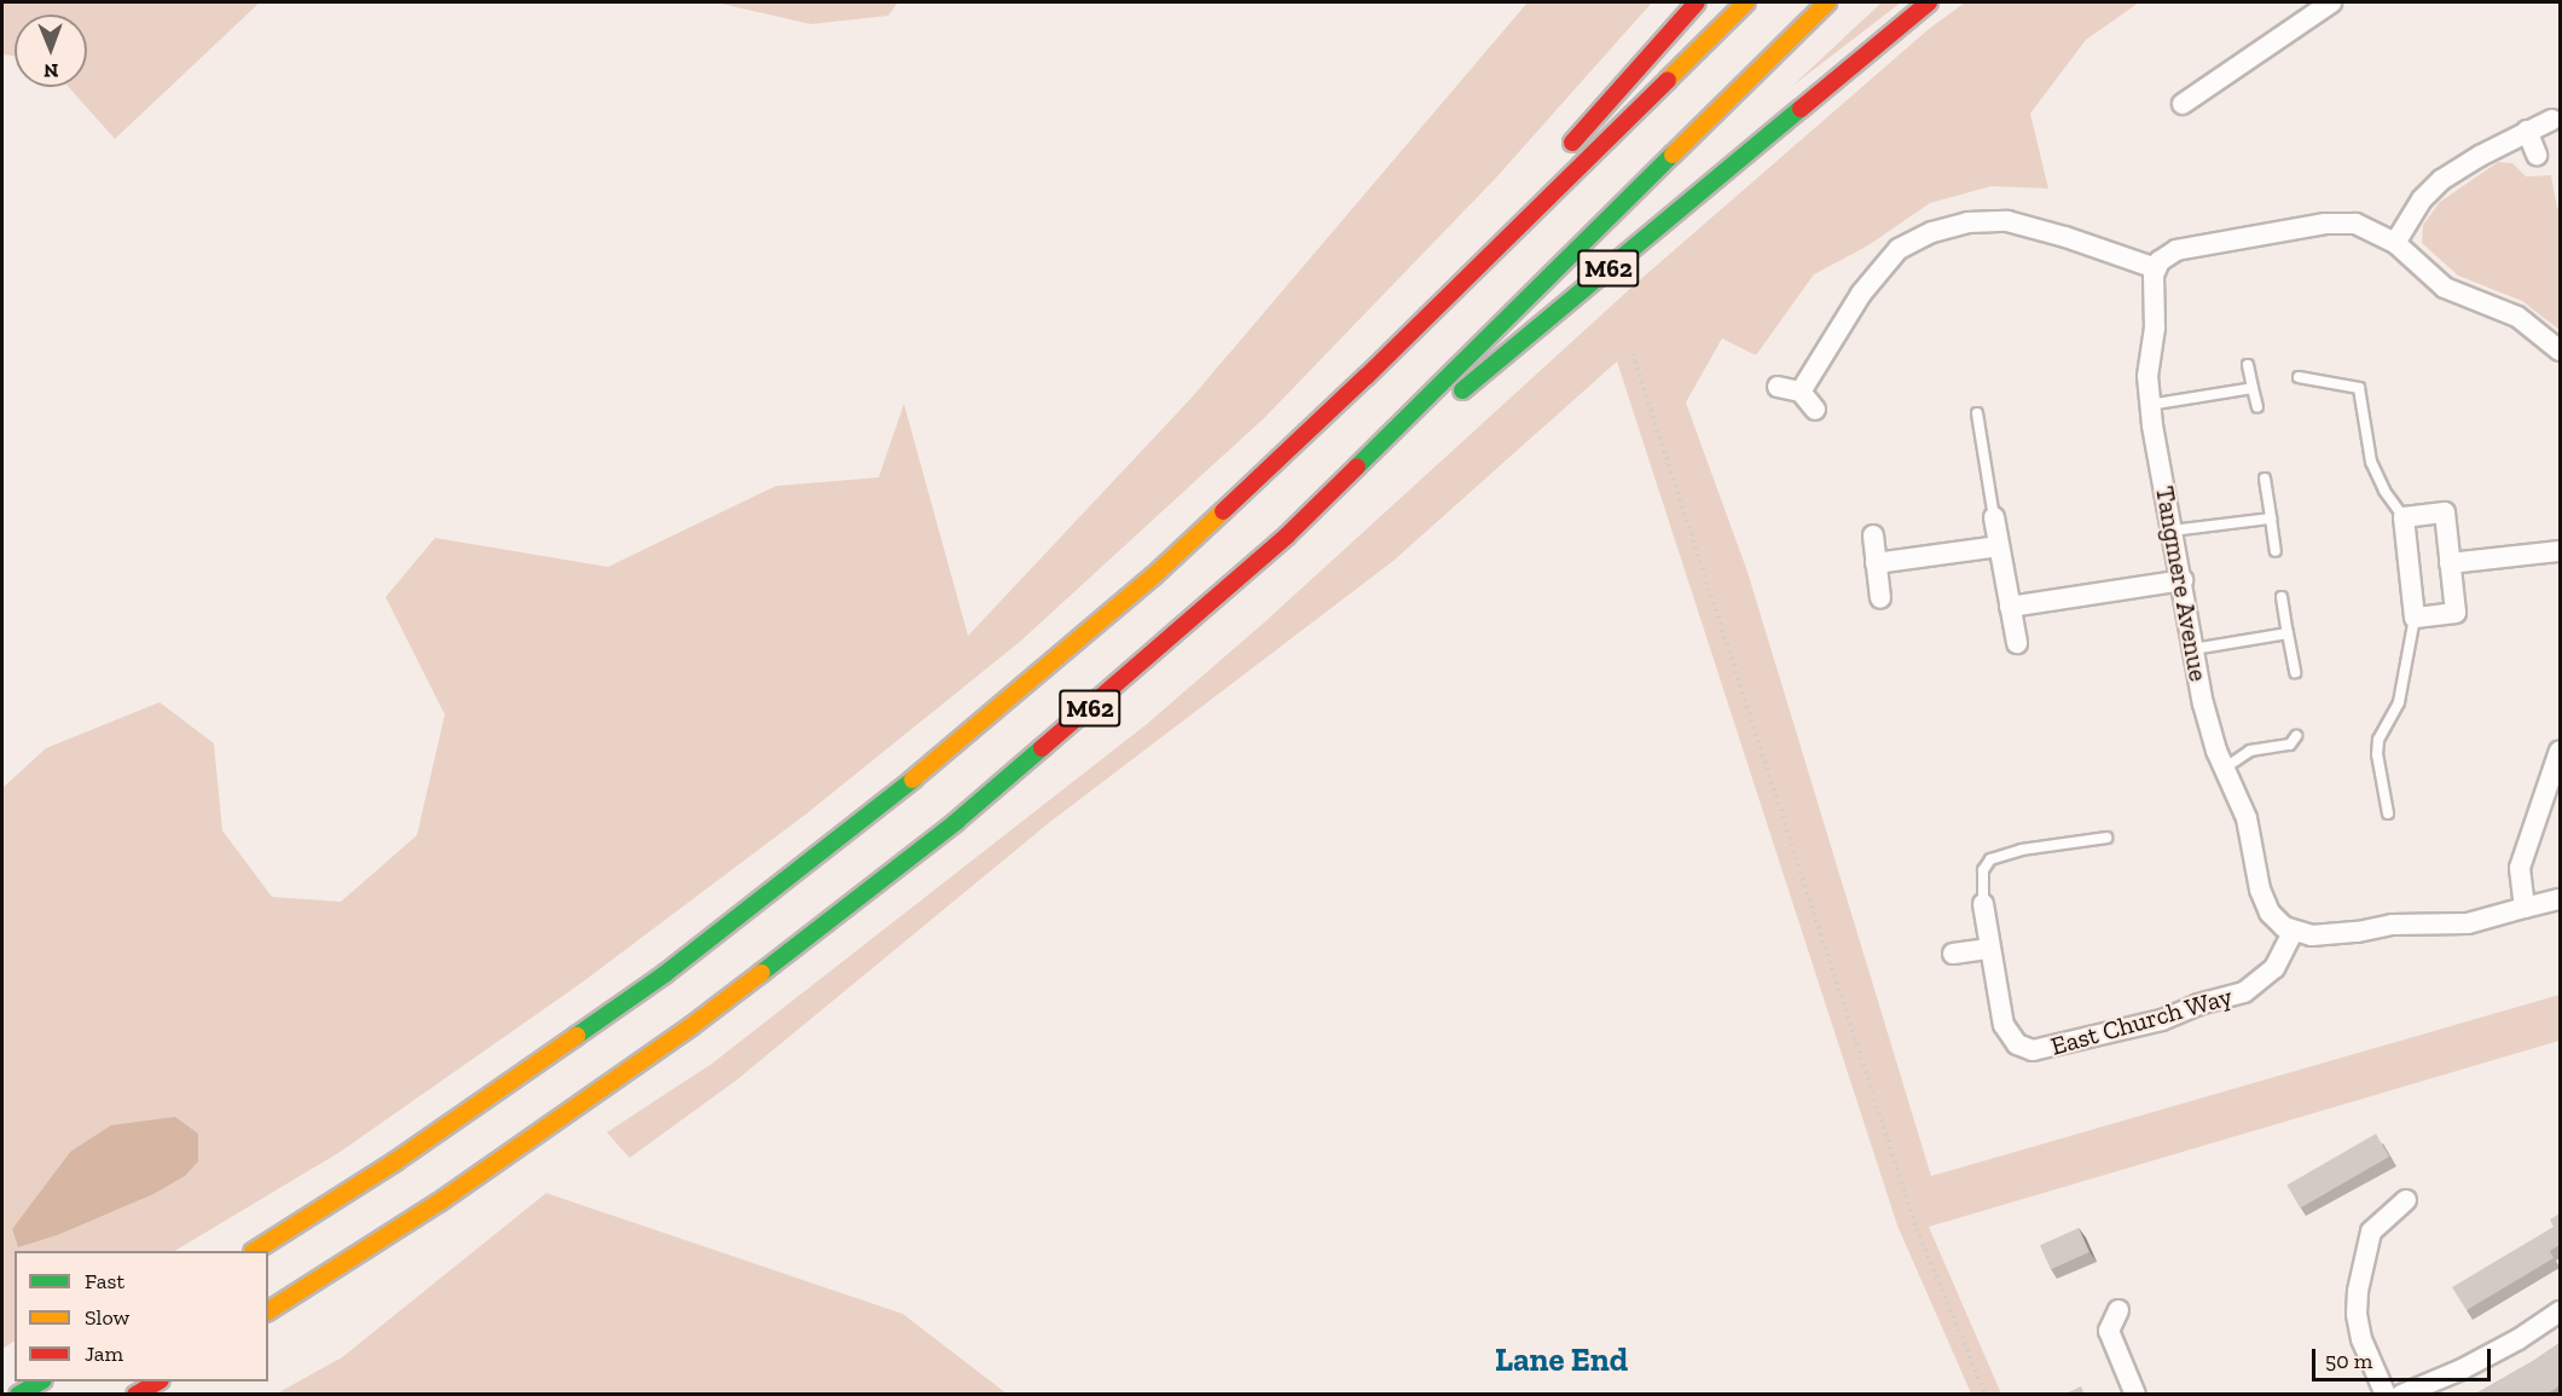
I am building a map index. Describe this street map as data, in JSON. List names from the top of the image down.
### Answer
{
  "streets": {
    "highway": ["M62"],
    "street": ["Tangmere Avenue", "East Church Way"]
  },
  "crossings": [
    ["Tangmere Avenue", "East Church Way"]
  ],
  "districts": ["Lane End"],
  "legend": ["Fast", "Slow", "Jam"],
  "scale_bar": "50 m",
  "north": "bottom"
}
